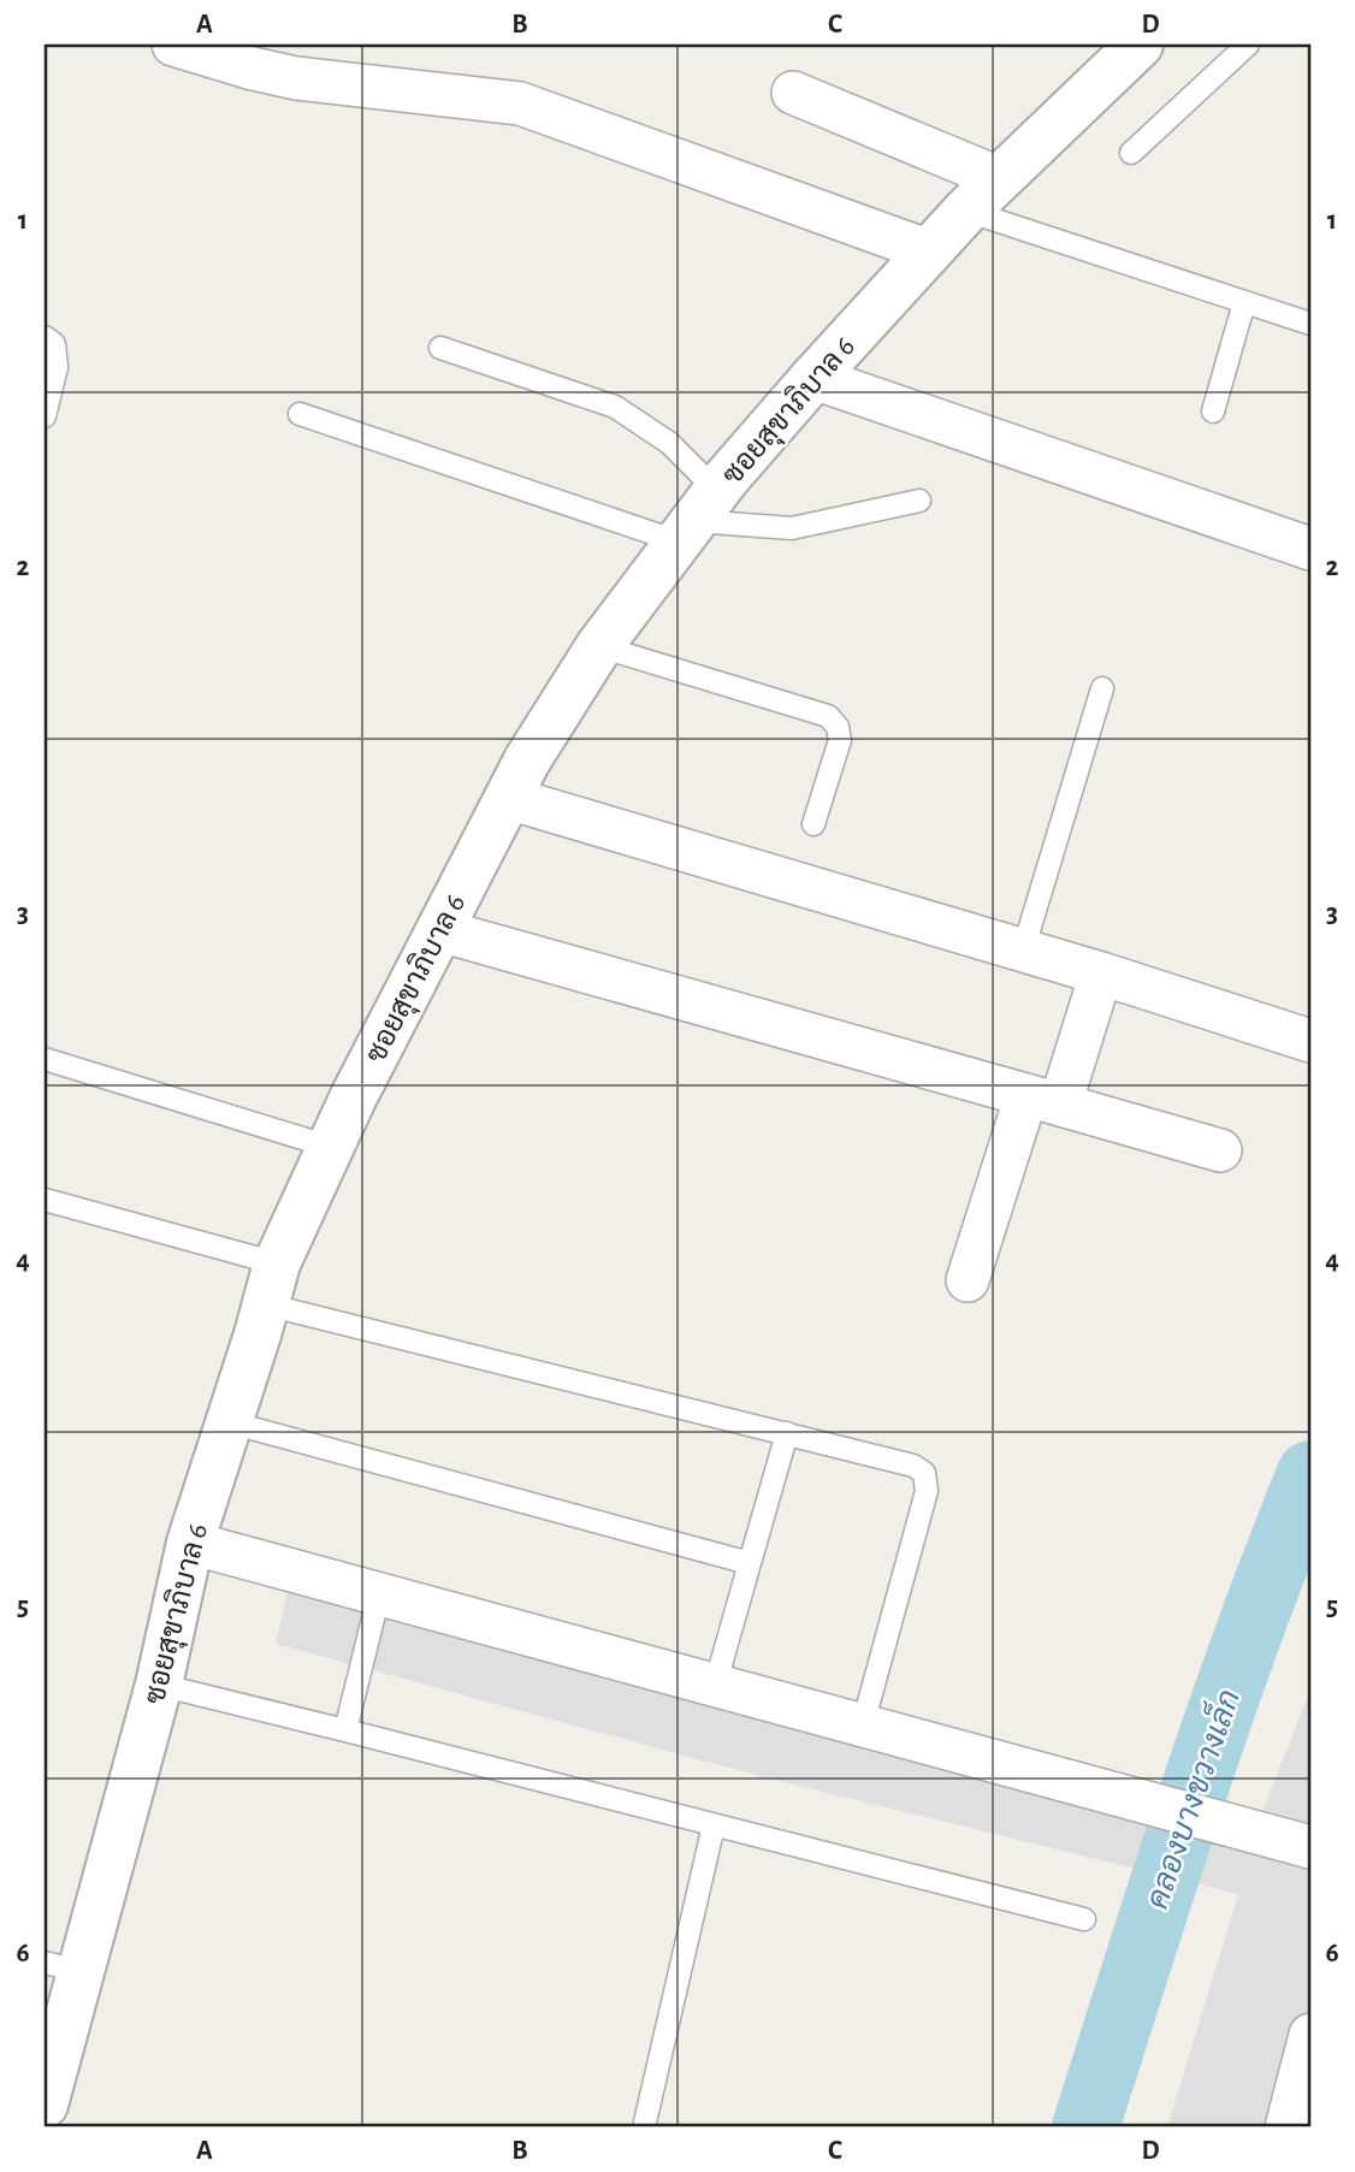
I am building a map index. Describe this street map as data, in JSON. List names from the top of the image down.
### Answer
{
  "streets": {
    "street": ["ซอยสุขาภิบาล 6"]
  },
  "water": ["คลองบางขวางเล็ก"],
  "grid": {
    "columns": [
      "A",
      "B",
      "C",
      "D"
    ],
    "rows": [
      "1",
      "2",
      "3",
      "4",
      "5",
      "6"
    ]
  }
}
